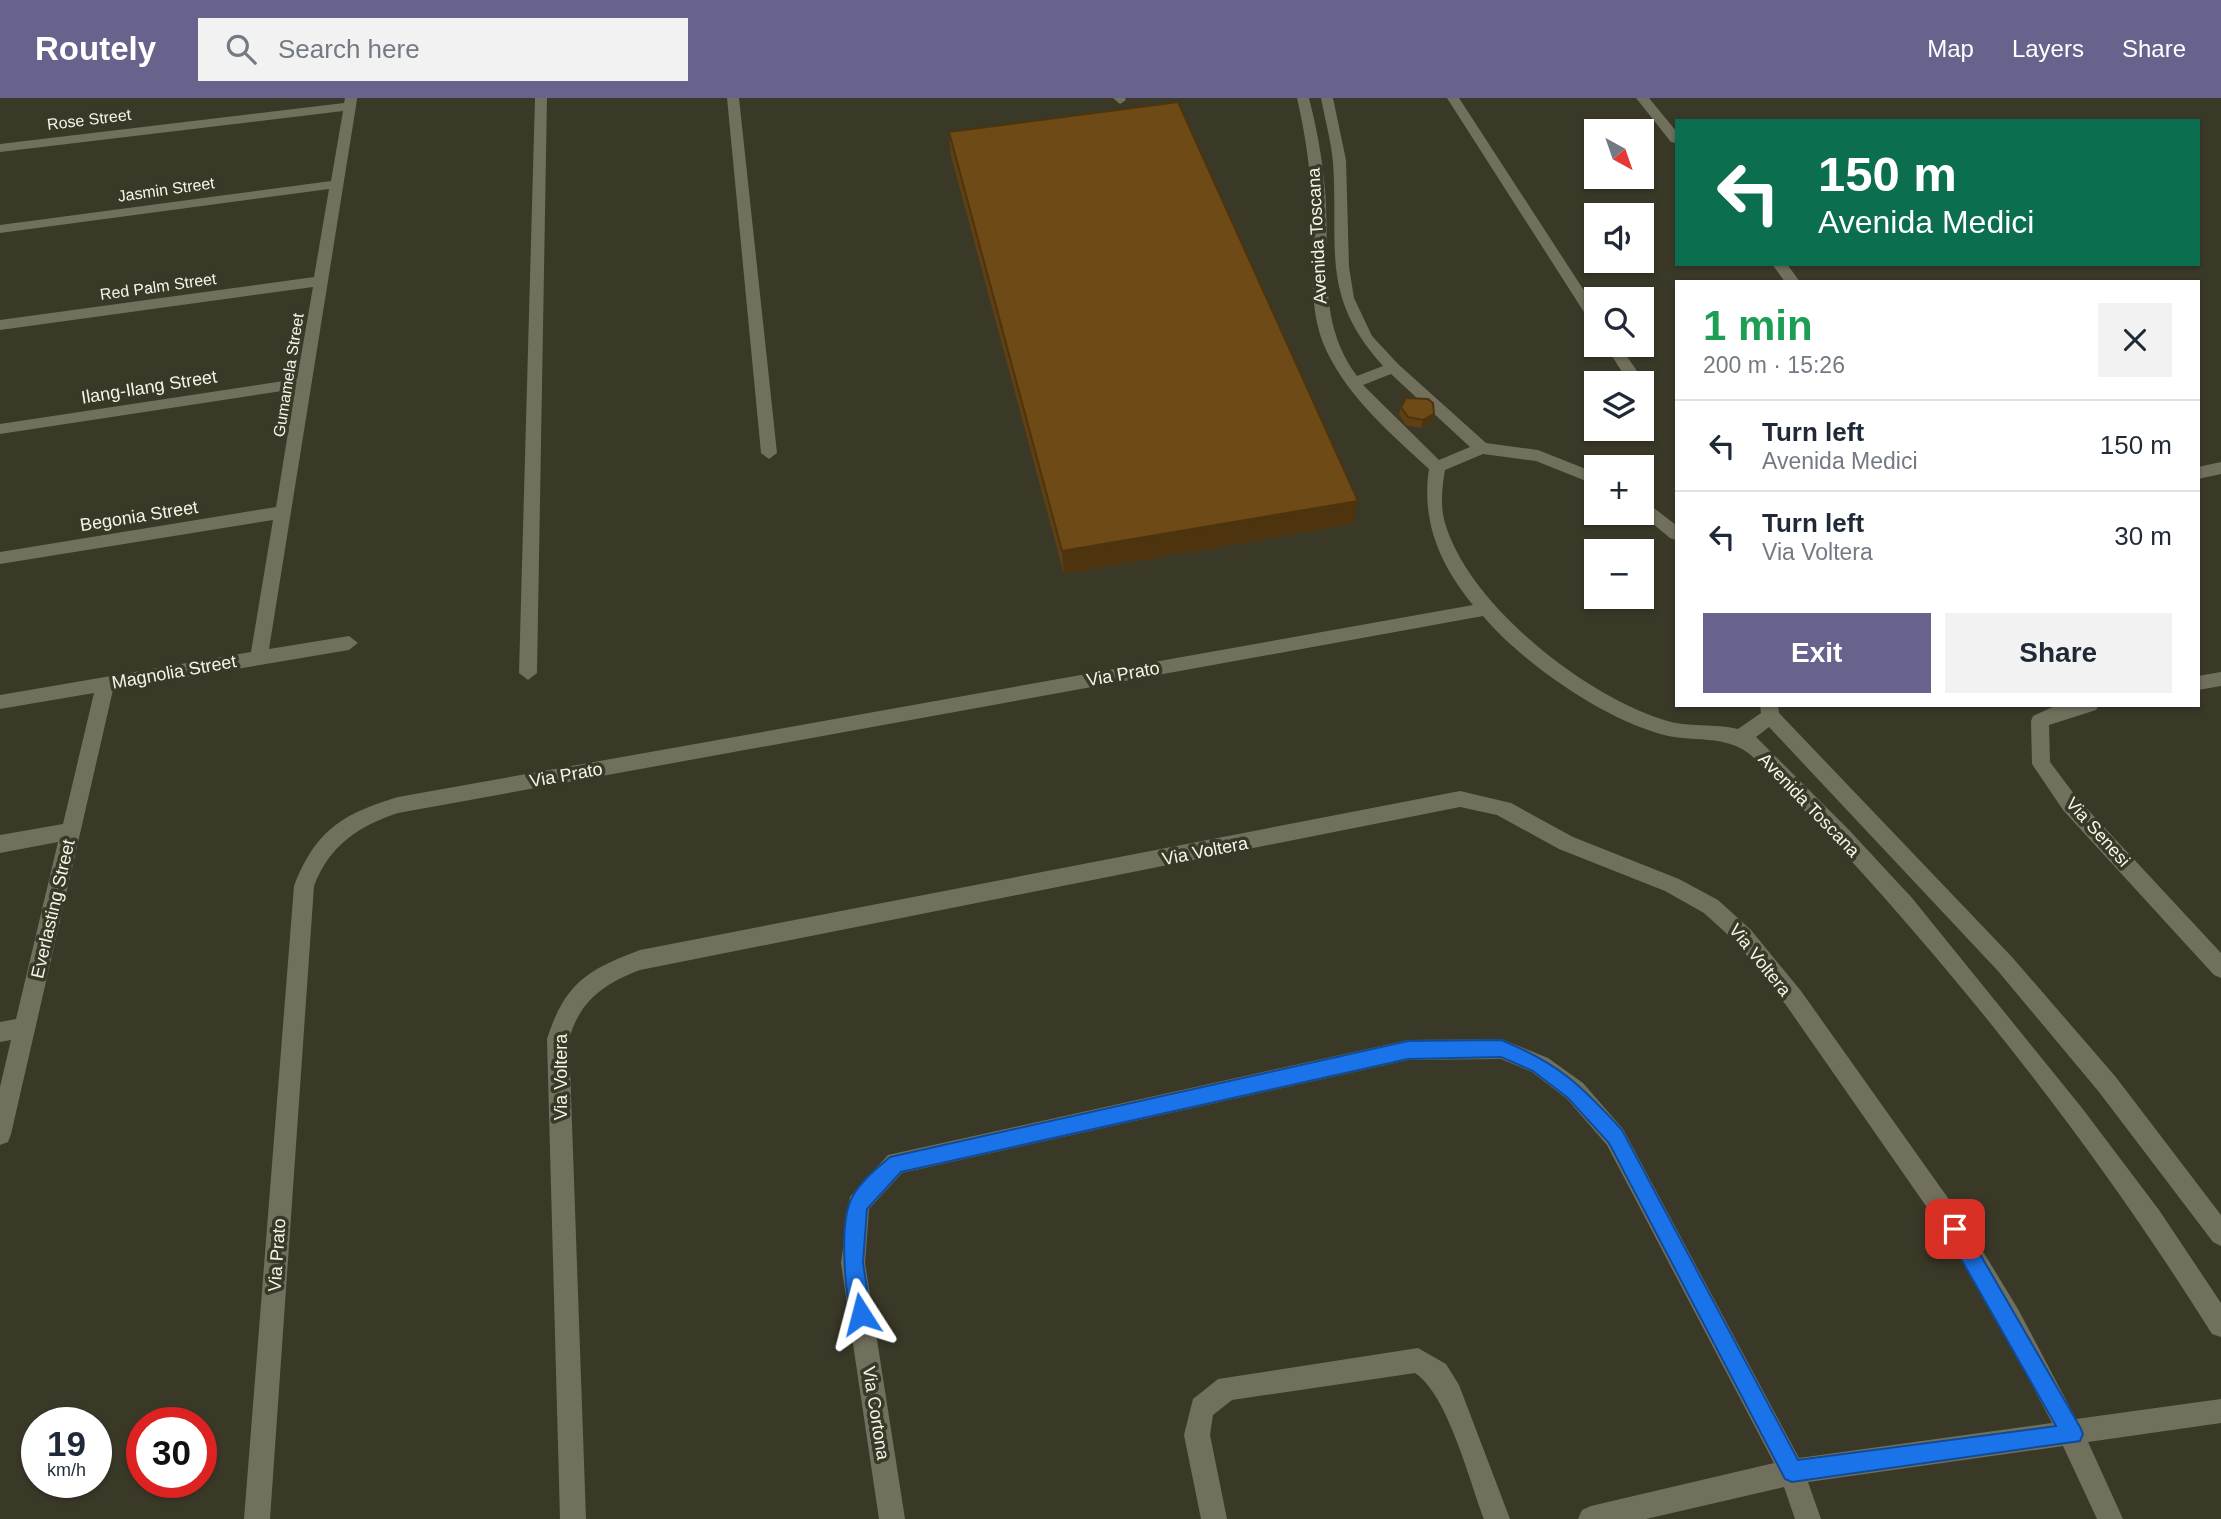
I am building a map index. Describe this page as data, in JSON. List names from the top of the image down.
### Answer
{
  "streets": {
    "street": [
      "Rose Street",
      "Jasmin Street",
      "Avenida Toscana",
      "Red Palm Street",
      "Gumamela Street",
      "Ilang-Ilang Street",
      "Begonia Street",
      "Magnolia Street",
      "Via Prato",
      "Via Senesi",
      "Via Voltera",
      "Everlasting Street",
      "Via Cortona"
    ]
  },
  "crossings": [
    ["Rose Street", "Gumamela Street"],
    ["Jasmin Street", "Gumamela Street"],
    ["Red Palm Street", "Gumamela Street"],
    ["Gumamela Street", "Ilang-Ilang Street"],
    ["Gumamela Street", "Begonia Street"],
    ["Gumamela Street", "Magnolia Street"],
    ["Magnolia Street", "Everlasting Street"]
  ],
  "north": "bottom right",
  "page": {
    "header": "Routely",
    "search": "Search here",
    "nav": ["Map", "Layers", "Share"],
    "map_buttons": ["+", "−"],
    "turn": ["150 m", "Avenida Medici"],
    "heading": ["1 min", "200 m · 15:26"],
    "list": [
      {
        "name": "Turn left",
        "note": "Avenida Medici",
        "value": "150 m"
      },
      {
        "name": "Turn left",
        "note": "Via Voltera",
        "value": "30 m"
      }
    ],
    "buttons": ["Exit", "Share"],
    "speed": "19 km/h",
    "limit": "30"
  }
}
